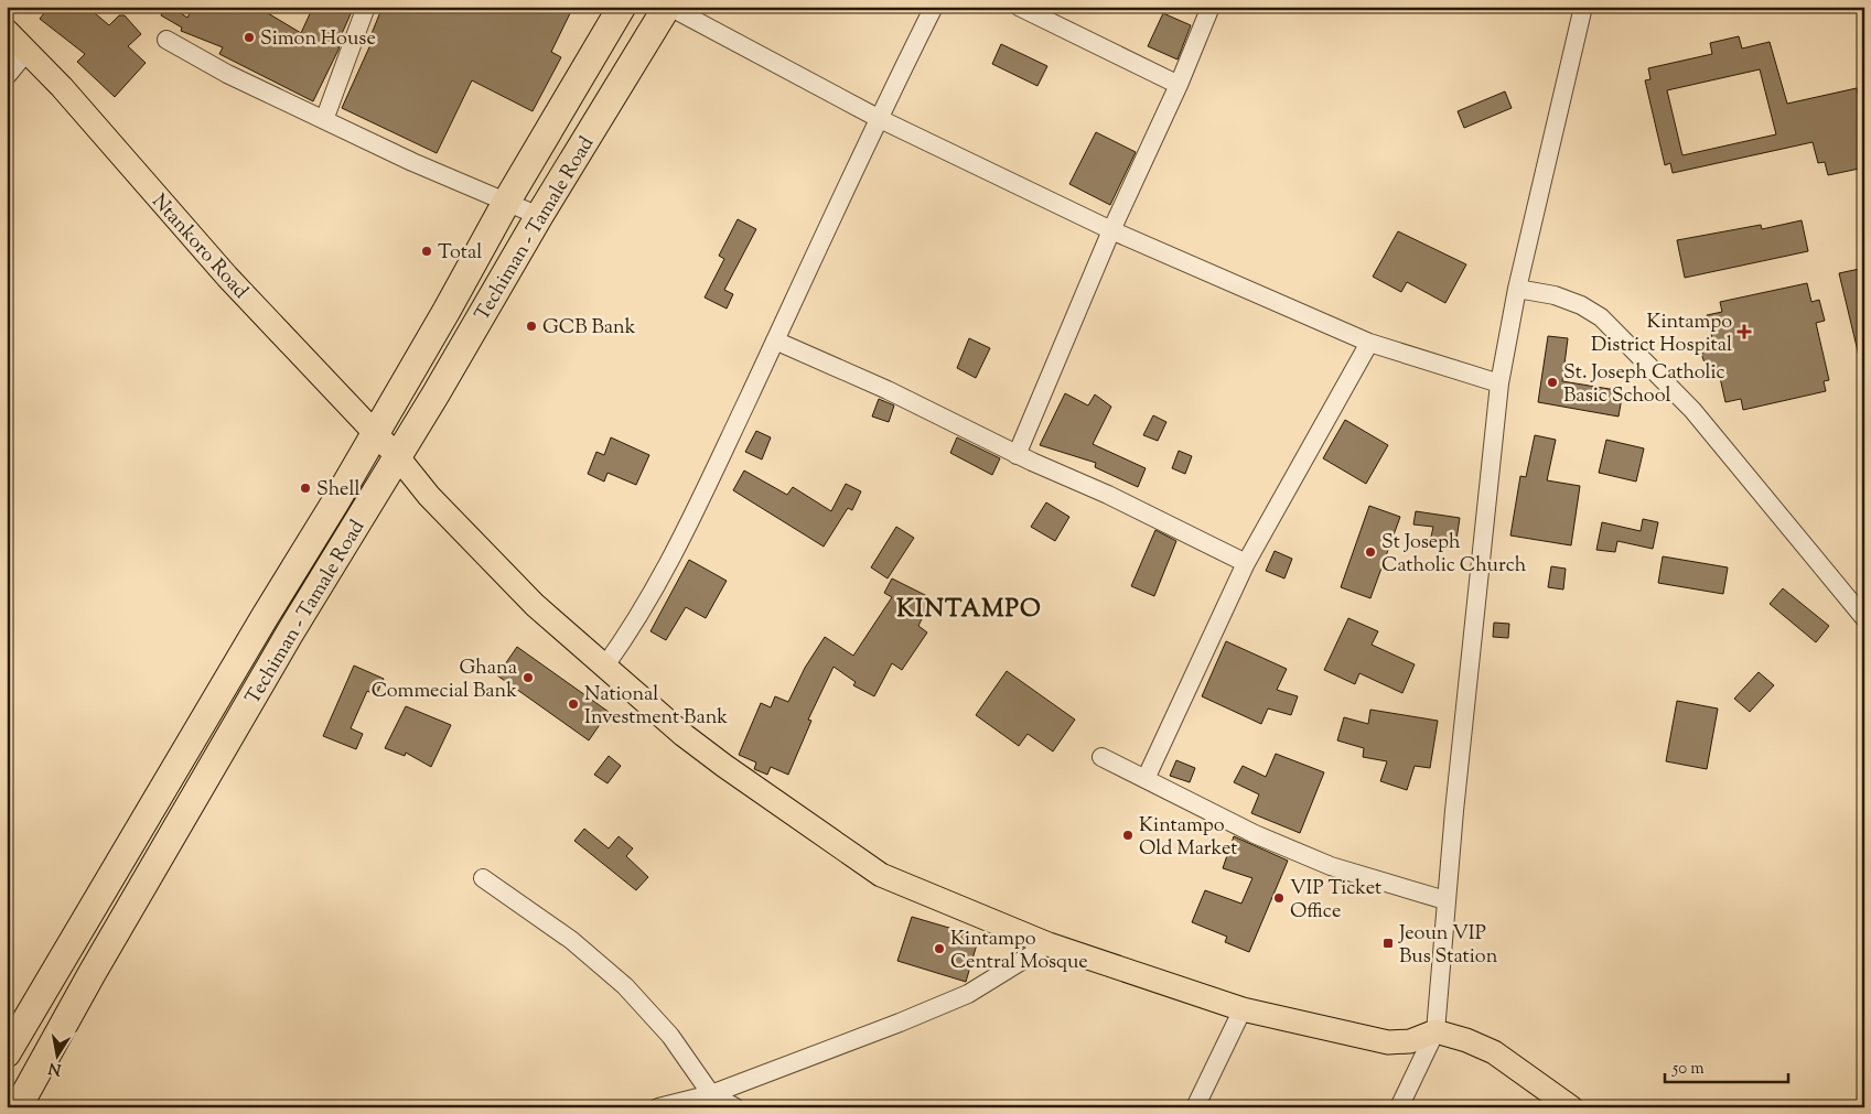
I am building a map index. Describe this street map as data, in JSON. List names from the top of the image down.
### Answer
{
  "streets": {
    "highway": ["Techiman - Tamale Road"],
    "main road": ["Ntankoro Road"]
  },
  "crossings": [
    ["Techiman - Tamale Road", "Ntankoro Road"]
  ],
  "districts": ["KINTAMPO"],
  "places": {
    "other": [
      "Simon House",
      "Total",
      "GCB Bank",
      "St. Joseph Catholic Basic School",
      "Shell",
      "St Joseph Catholic Church",
      "Ghana Commecial Bank",
      "National Investment Bank",
      "Kintampo Old Market",
      "VIP Ticket Office",
      "Kintampo Central Mosque"
    ],
    "health": ["Kintampo District Hospital"],
    "transit": ["Jeoun VIP Bus Station"]
  },
  "scale_bar": "50 m",
  "north": "bottom"
}
